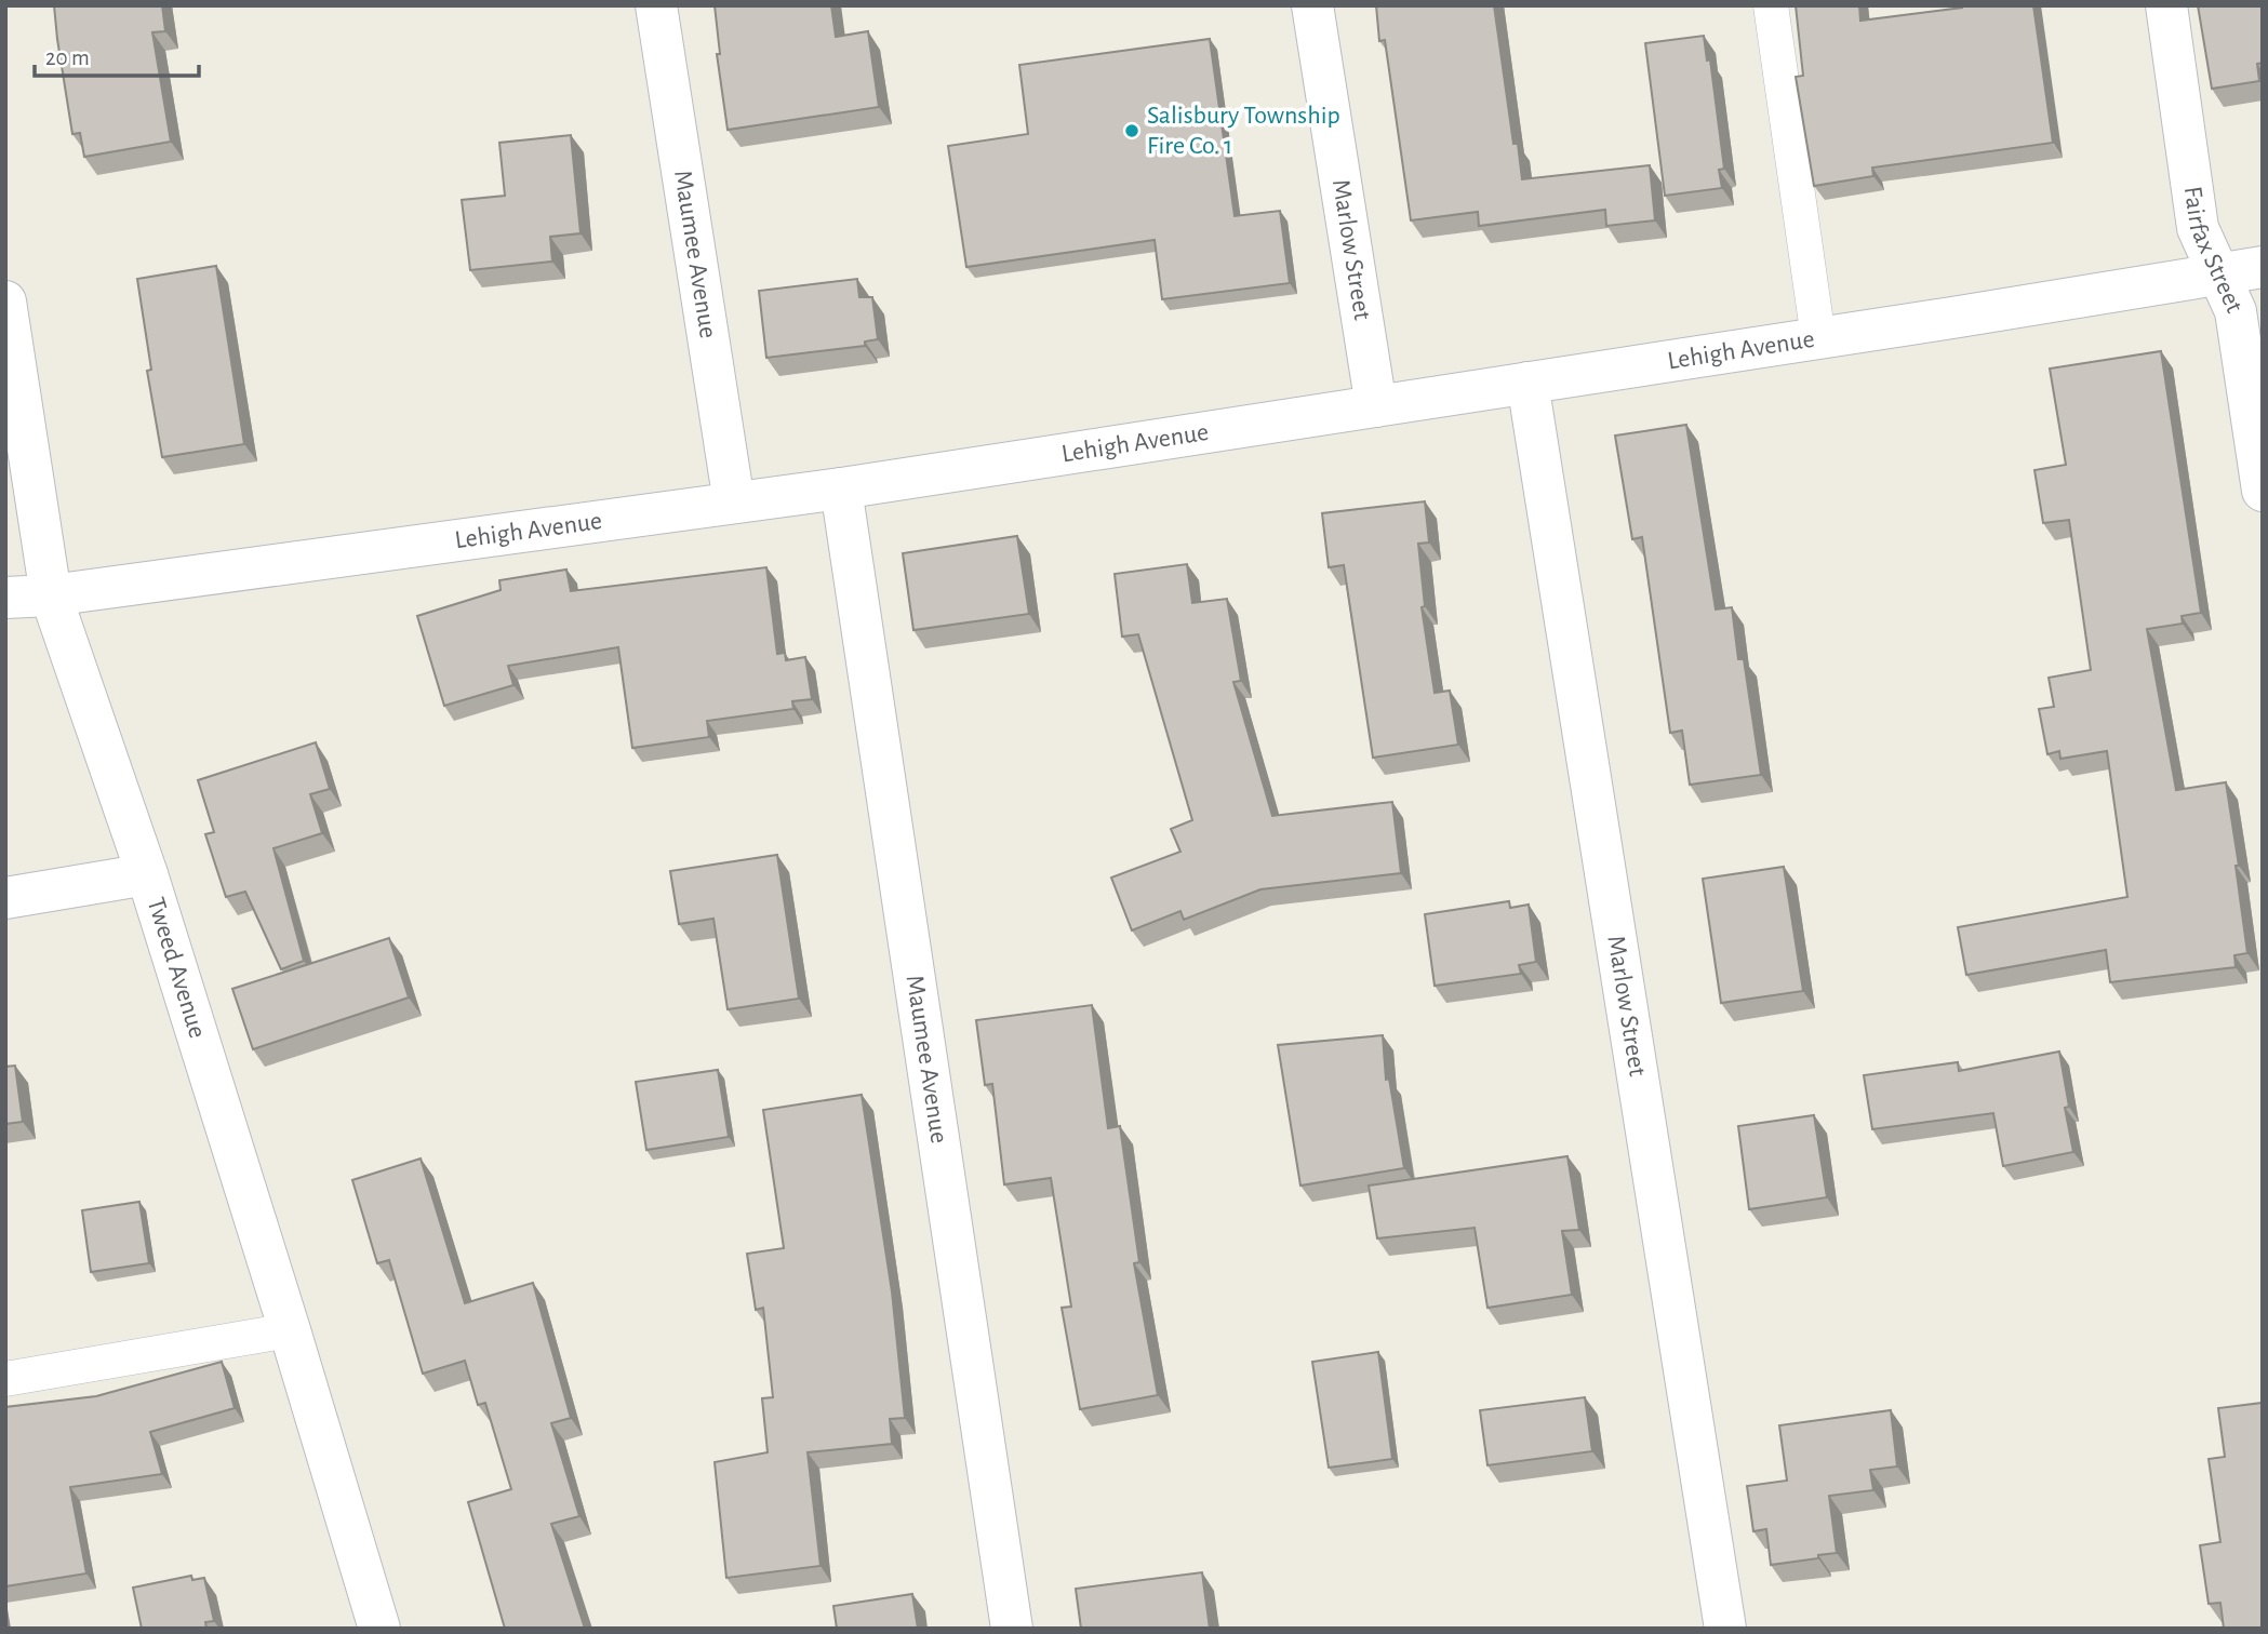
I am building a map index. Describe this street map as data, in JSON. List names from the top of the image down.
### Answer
{
  "streets": {
    "street": [
      "Fairfax Street",
      "Marlow Street",
      "Maumee Avenue",
      "Lehigh Avenue",
      "Tweed Avenue"
    ]
  },
  "crossings": [
    ["Fairfax Street", "Lehigh Avenue"],
    ["Marlow Street", "Lehigh Avenue"],
    ["Maumee Avenue", "Lehigh Avenue"],
    ["Lehigh Avenue", "Tweed Avenue"]
  ],
  "places": ["Salisbury Township Fire Co. 1"],
  "scale_bar": "20 m"
}
